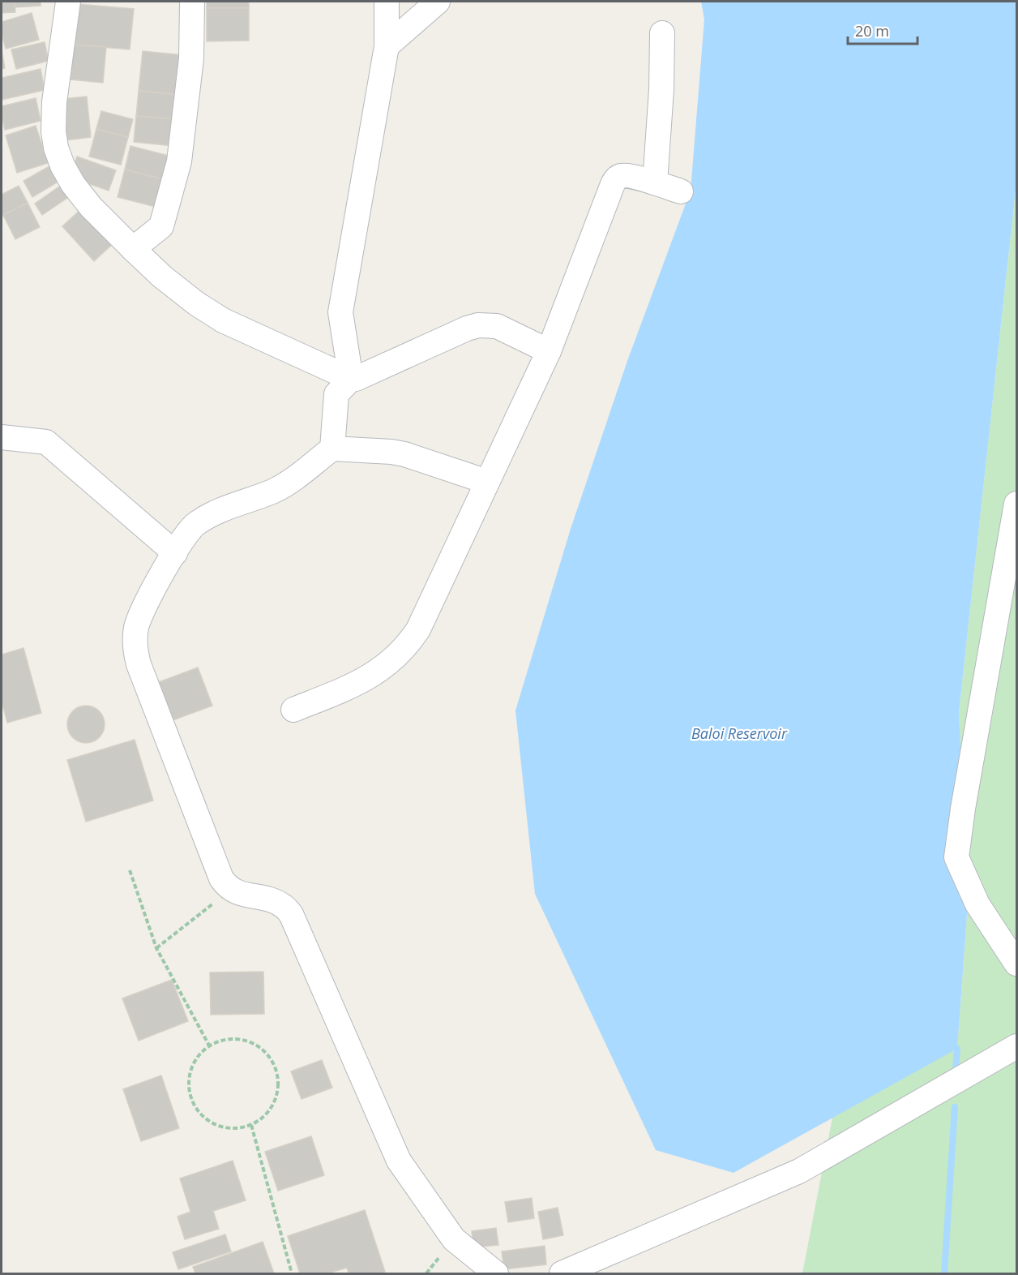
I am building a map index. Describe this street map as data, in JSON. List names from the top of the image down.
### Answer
{
  "water": ["Baloi Reservoir"],
  "scale_bar": "20 m"
}
